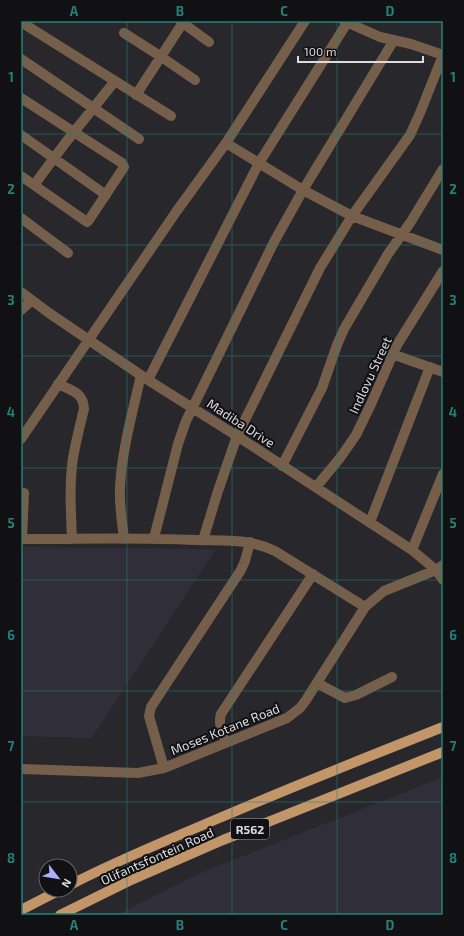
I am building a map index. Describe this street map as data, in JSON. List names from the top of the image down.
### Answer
{
  "streets": {
    "main road": ["R562", "Olifantsfontein Road"],
    "street": ["Indlovu Street", "Madiba Drive", "Moses Kotane Road"]
  },
  "crossings": [
    ["Indlovu Street", "Madiba Drive"],
    ["Madiba Drive", "Moses Kotane Road"]
  ],
  "scale_bar": "100 m",
  "north": "bottom right",
  "grid": {
    "columns": [
      "A",
      "B",
      "C",
      "D"
    ],
    "rows": [
      "1",
      "2",
      "3",
      "4",
      "5",
      "6",
      "7",
      "8"
    ]
  }
}
